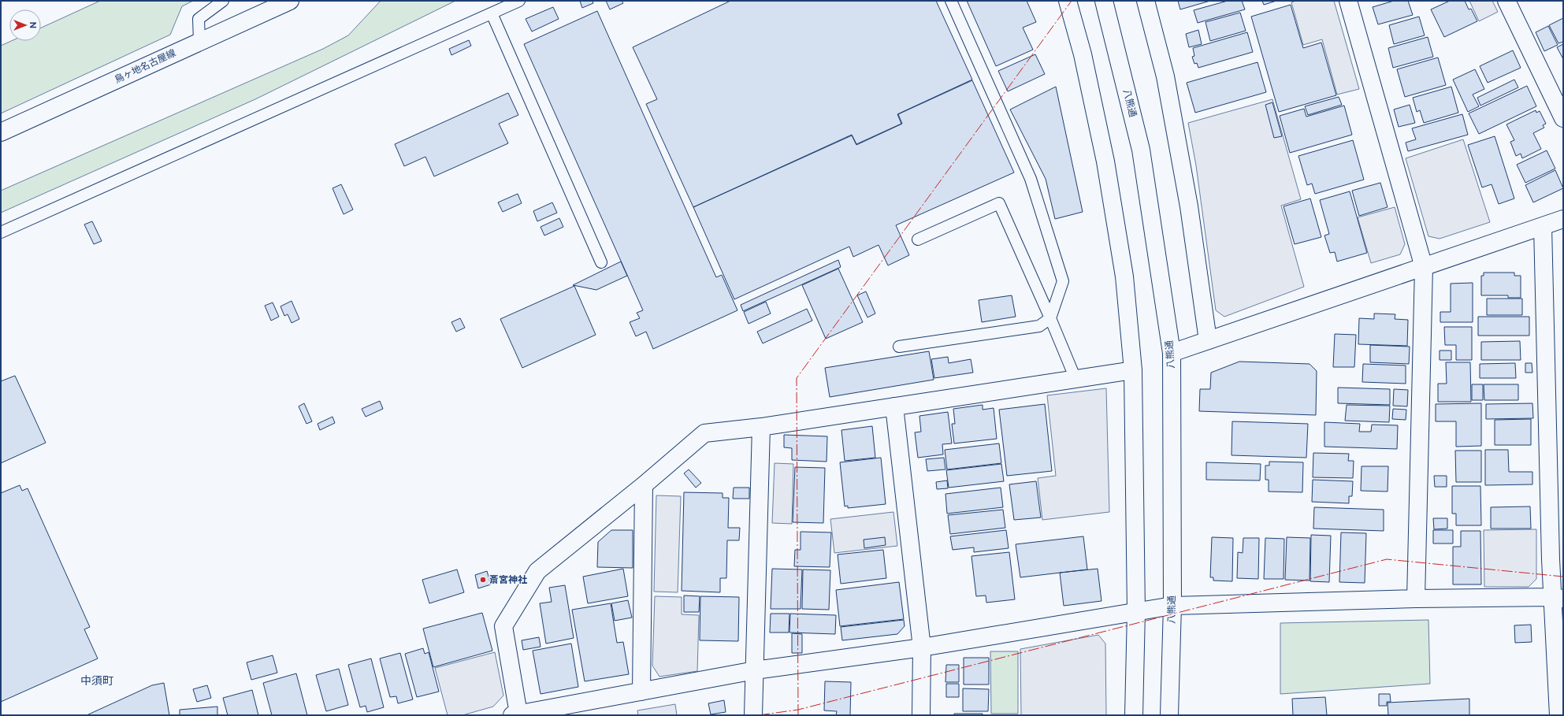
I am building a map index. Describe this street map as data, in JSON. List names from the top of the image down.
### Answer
{
  "streets": {
    "street": ["鳥ヶ地名古屋線", "八熊通"]
  },
  "districts": ["中須町"],
  "places": ["斎宮神社"],
  "north": "right"
}
